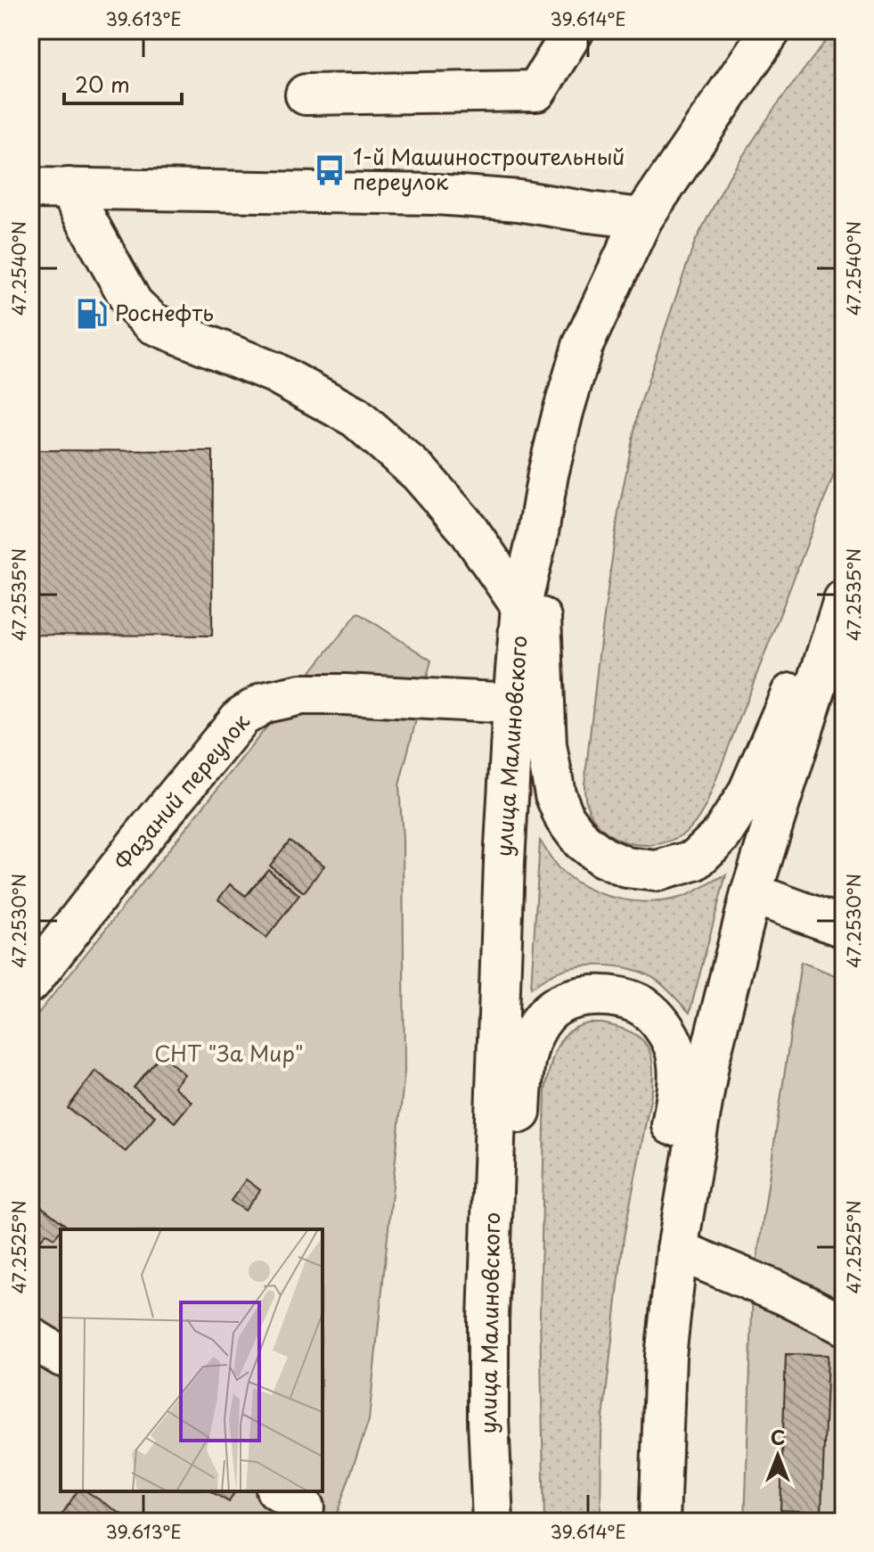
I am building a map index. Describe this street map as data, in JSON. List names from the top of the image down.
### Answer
{
  "streets": {
    "main road": ["улица Малиновского", "Фазаний переулок"]
  },
  "crossings": [
    ["улица Малиновского", "Фазаний переулок"]
  ],
  "parks": ["СНТ \"За Мир\""],
  "places": {
    "bus stop": ["1-й Машиностроительный переулок"],
    "fuel station": ["Роснефть"]
  },
  "scale_bar": "20 m",
  "north": "top",
  "coordinates": [
    "39.613°E",
    "39.614°E",
    "47.2540°N",
    "47.2535°N",
    "47.2530°N",
    "47.2525°N"
  ]
}
